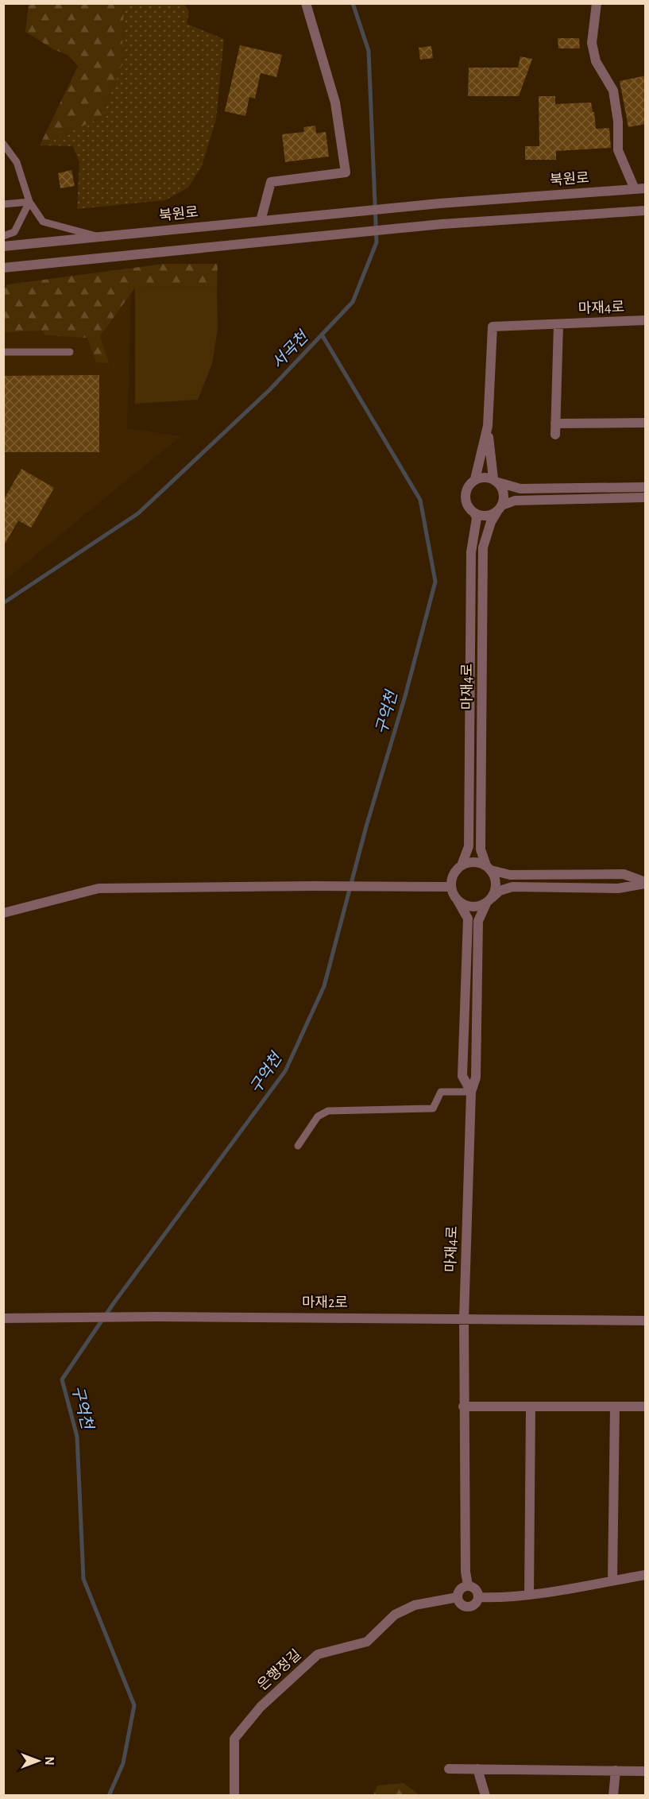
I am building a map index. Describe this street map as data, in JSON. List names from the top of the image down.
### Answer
{
  "streets": {
    "street": [
      "북원로",
      "마재4로",
      "마재2로",
      "은행정길"
    ]
  },
  "crossings": [
    ["마재4로", "마재2로"],
    ["마재4로", "은행정길"]
  ],
  "water": ["서곡천", "구억천"],
  "north": "right"
}
